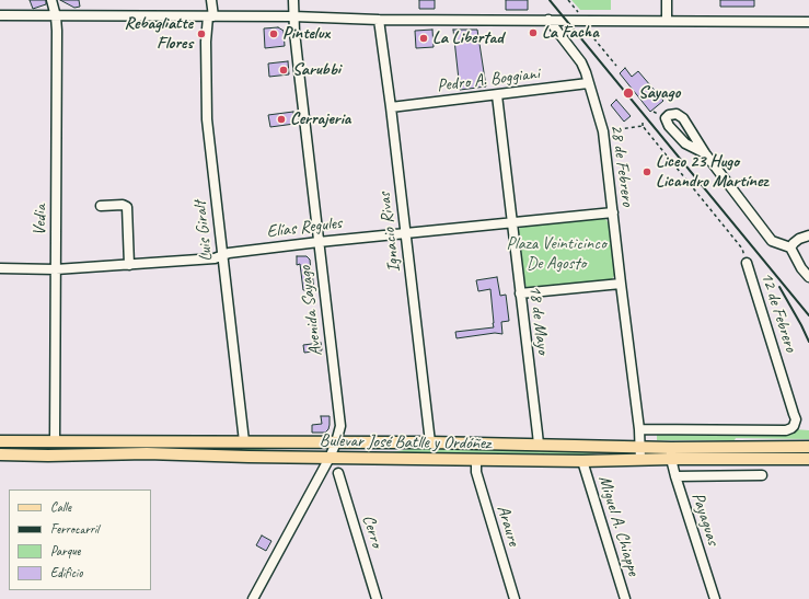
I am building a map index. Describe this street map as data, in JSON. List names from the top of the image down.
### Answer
{
  "streets": {
    "main road": ["Bulevar José Batlle y Ordóñez"],
    "street": [
      "Pedro A. Boggiani",
      "28 de Febrero",
      "Vedia",
      "Elías Regules",
      "Luis Giralt",
      "Ignacio Rivas",
      "Avenida Sayago",
      "12 de Febrero",
      "18 de Mayo",
      "Payaguas",
      "Araure",
      "Miguel A. Chiappe",
      "Cerro"
    ]
  },
  "crossings": [
    ["Pedro A. Boggiani", "28 de Febrero"],
    ["Pedro A. Boggiani", "Ignacio Rivas"],
    ["Pedro A. Boggiani", "18 de Mayo"],
    ["28 de Febrero", "Elías Regules"],
    ["28 de Febrero", "12 de Febrero"],
    ["28 de Febrero", "Bulevar José Batlle y Ordóñez"],
    ["Vedia", "Elías Regules"],
    ["Vedia", "Bulevar José Batlle y Ordóñez"],
    ["Elías Regules", "Luis Giralt"],
    ["Elías Regules", "Ignacio Rivas"],
    ["Elías Regules", "Avenida Sayago"],
    ["Elías Regules", "18 de Mayo"],
    ["Luis Giralt", "Bulevar José Batlle y Ordóñez"],
    ["Ignacio Rivas", "Bulevar José Batlle y Ordóñez"],
    ["Avenida Sayago", "Bulevar José Batlle y Ordóñez"],
    ["18 de Mayo", "Bulevar José Batlle y Ordóñez"],
    ["Bulevar José Batlle y Ordóñez", "Payaguas"],
    ["Bulevar José Batlle y Ordóñez", "Araure"],
    ["Bulevar José Batlle y Ordóñez", "Miguel A. Chiappe"]
  ],
  "parks": ["Plaza Veinticinco De Agosto"],
  "places": [
    "La Facha",
    "Rebagliatte Flores",
    "Pintelux",
    "La Libertad",
    "Sarubbi",
    "Sayago",
    "Cerrajeria",
    "Liceo 23 Hugo Licandro Martínez"
  ],
  "legend": [
    "Calle",
    "Ferrocarril",
    "Parque",
    "Edificio"
  ]
}
